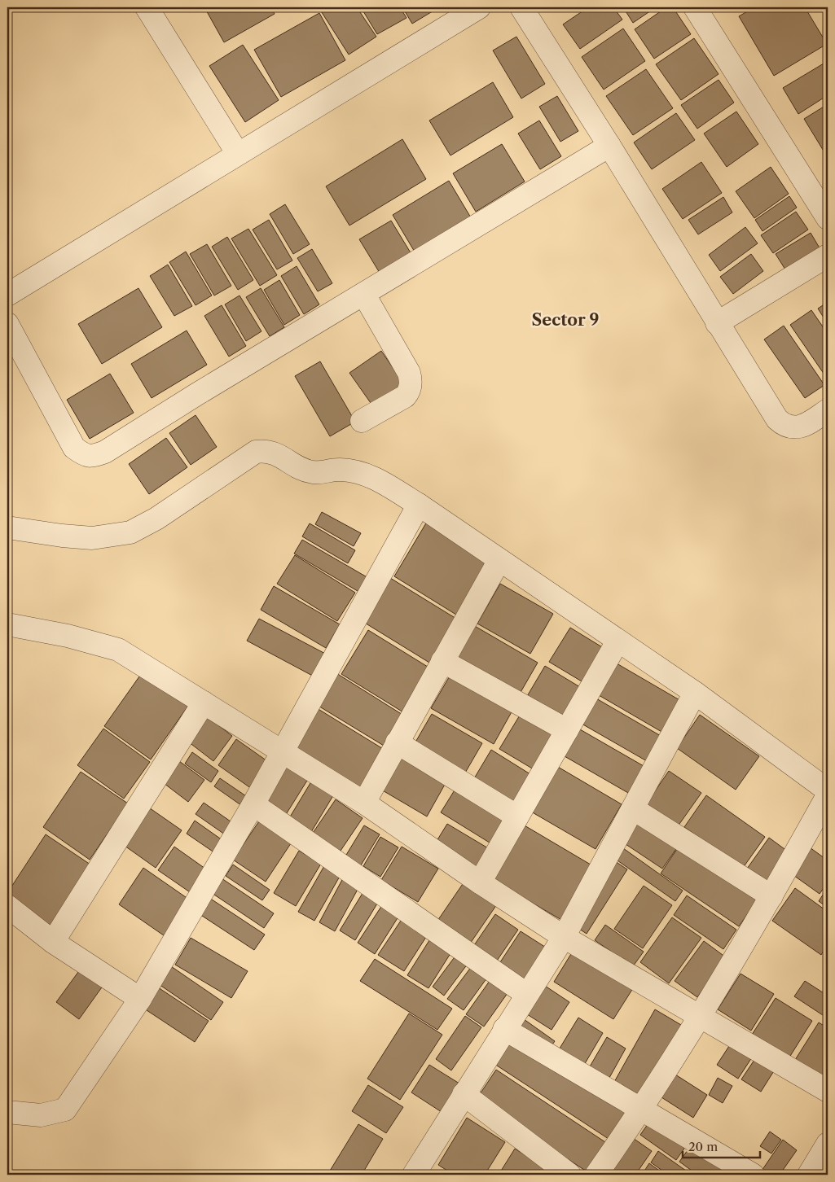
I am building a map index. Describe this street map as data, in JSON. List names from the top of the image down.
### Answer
{
  "districts": ["Sector 9"],
  "scale_bar": "20 m"
}
